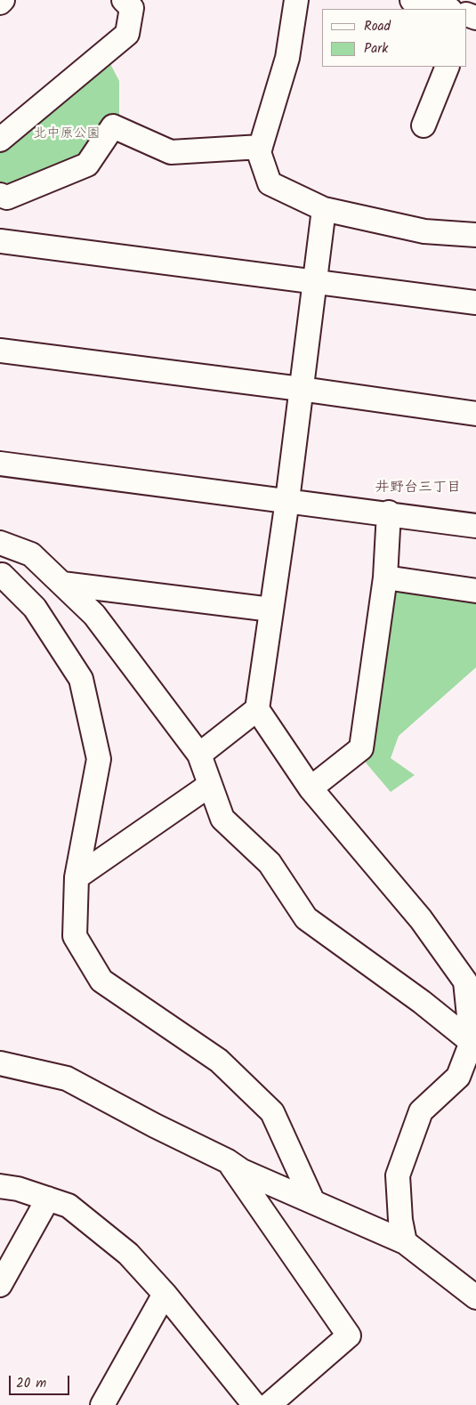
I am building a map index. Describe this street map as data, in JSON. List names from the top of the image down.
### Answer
{
  "districts": ["井野台三丁目"],
  "parks": ["北中原公園"],
  "legend": ["Road", "Park"],
  "scale_bar": "20 m"
}
